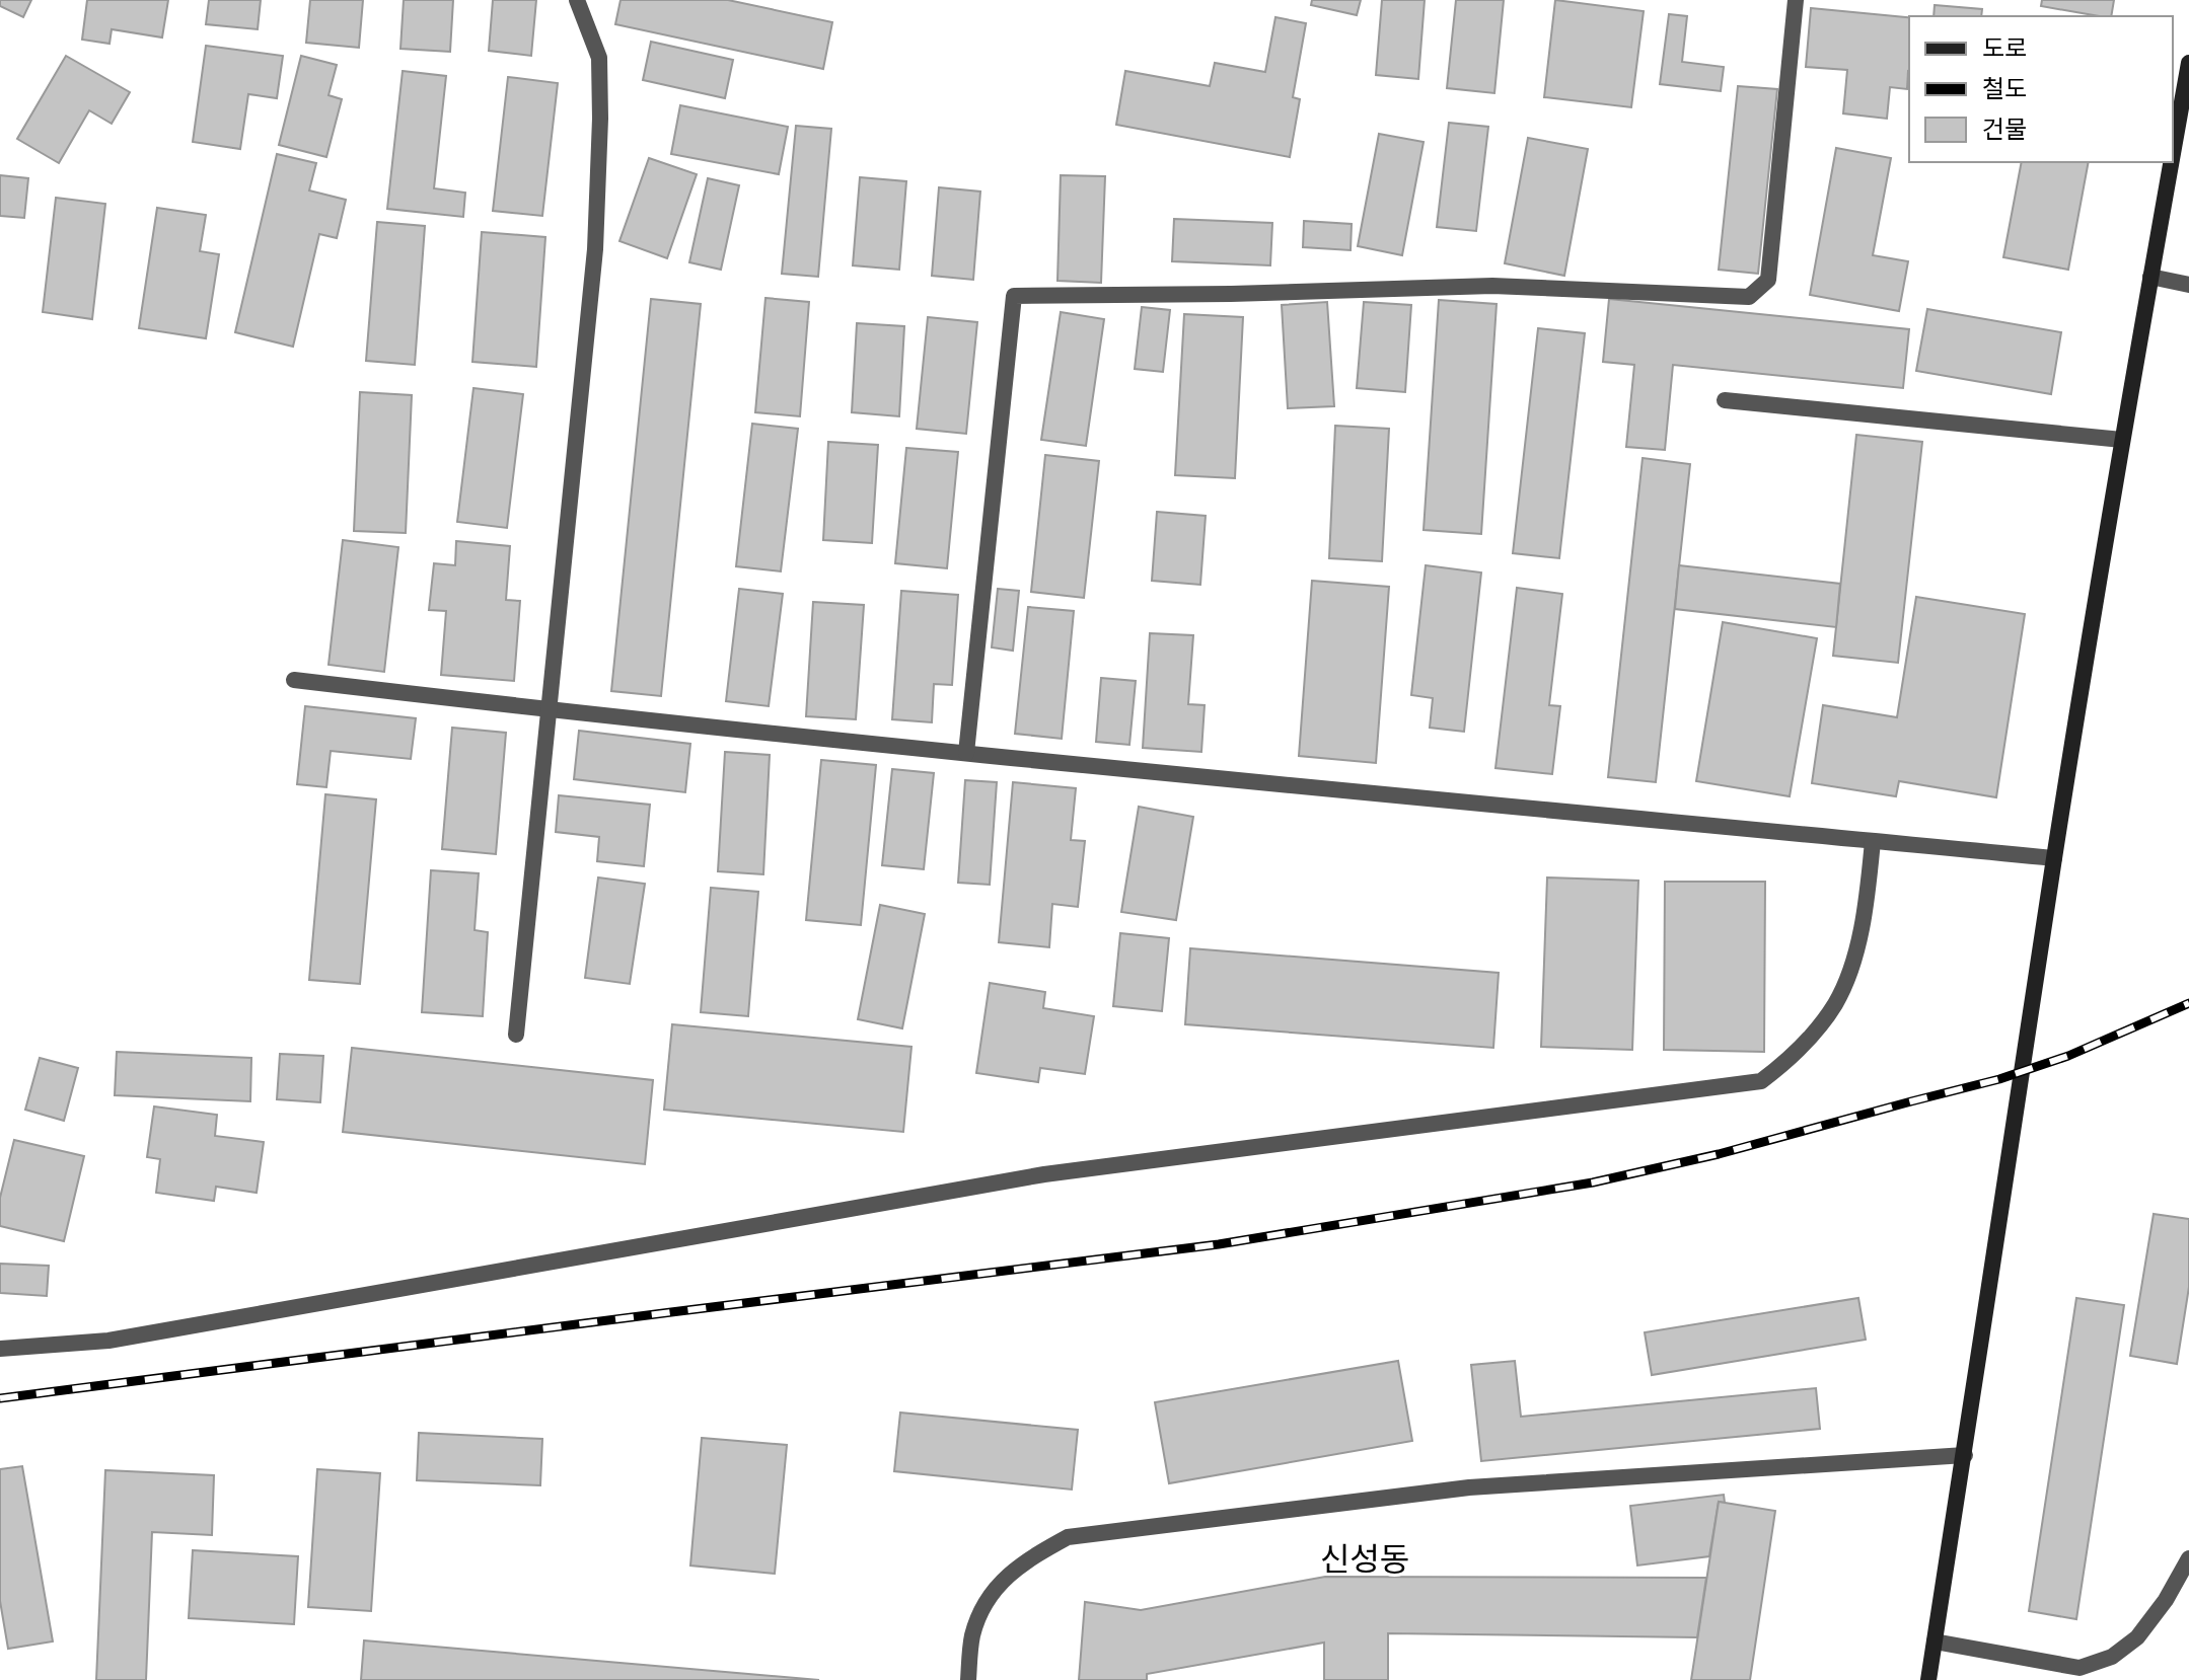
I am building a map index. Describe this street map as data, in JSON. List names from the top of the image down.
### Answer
{
  "districts": ["신성동"],
  "legend": ["도로", "철도", "건물"]
}
